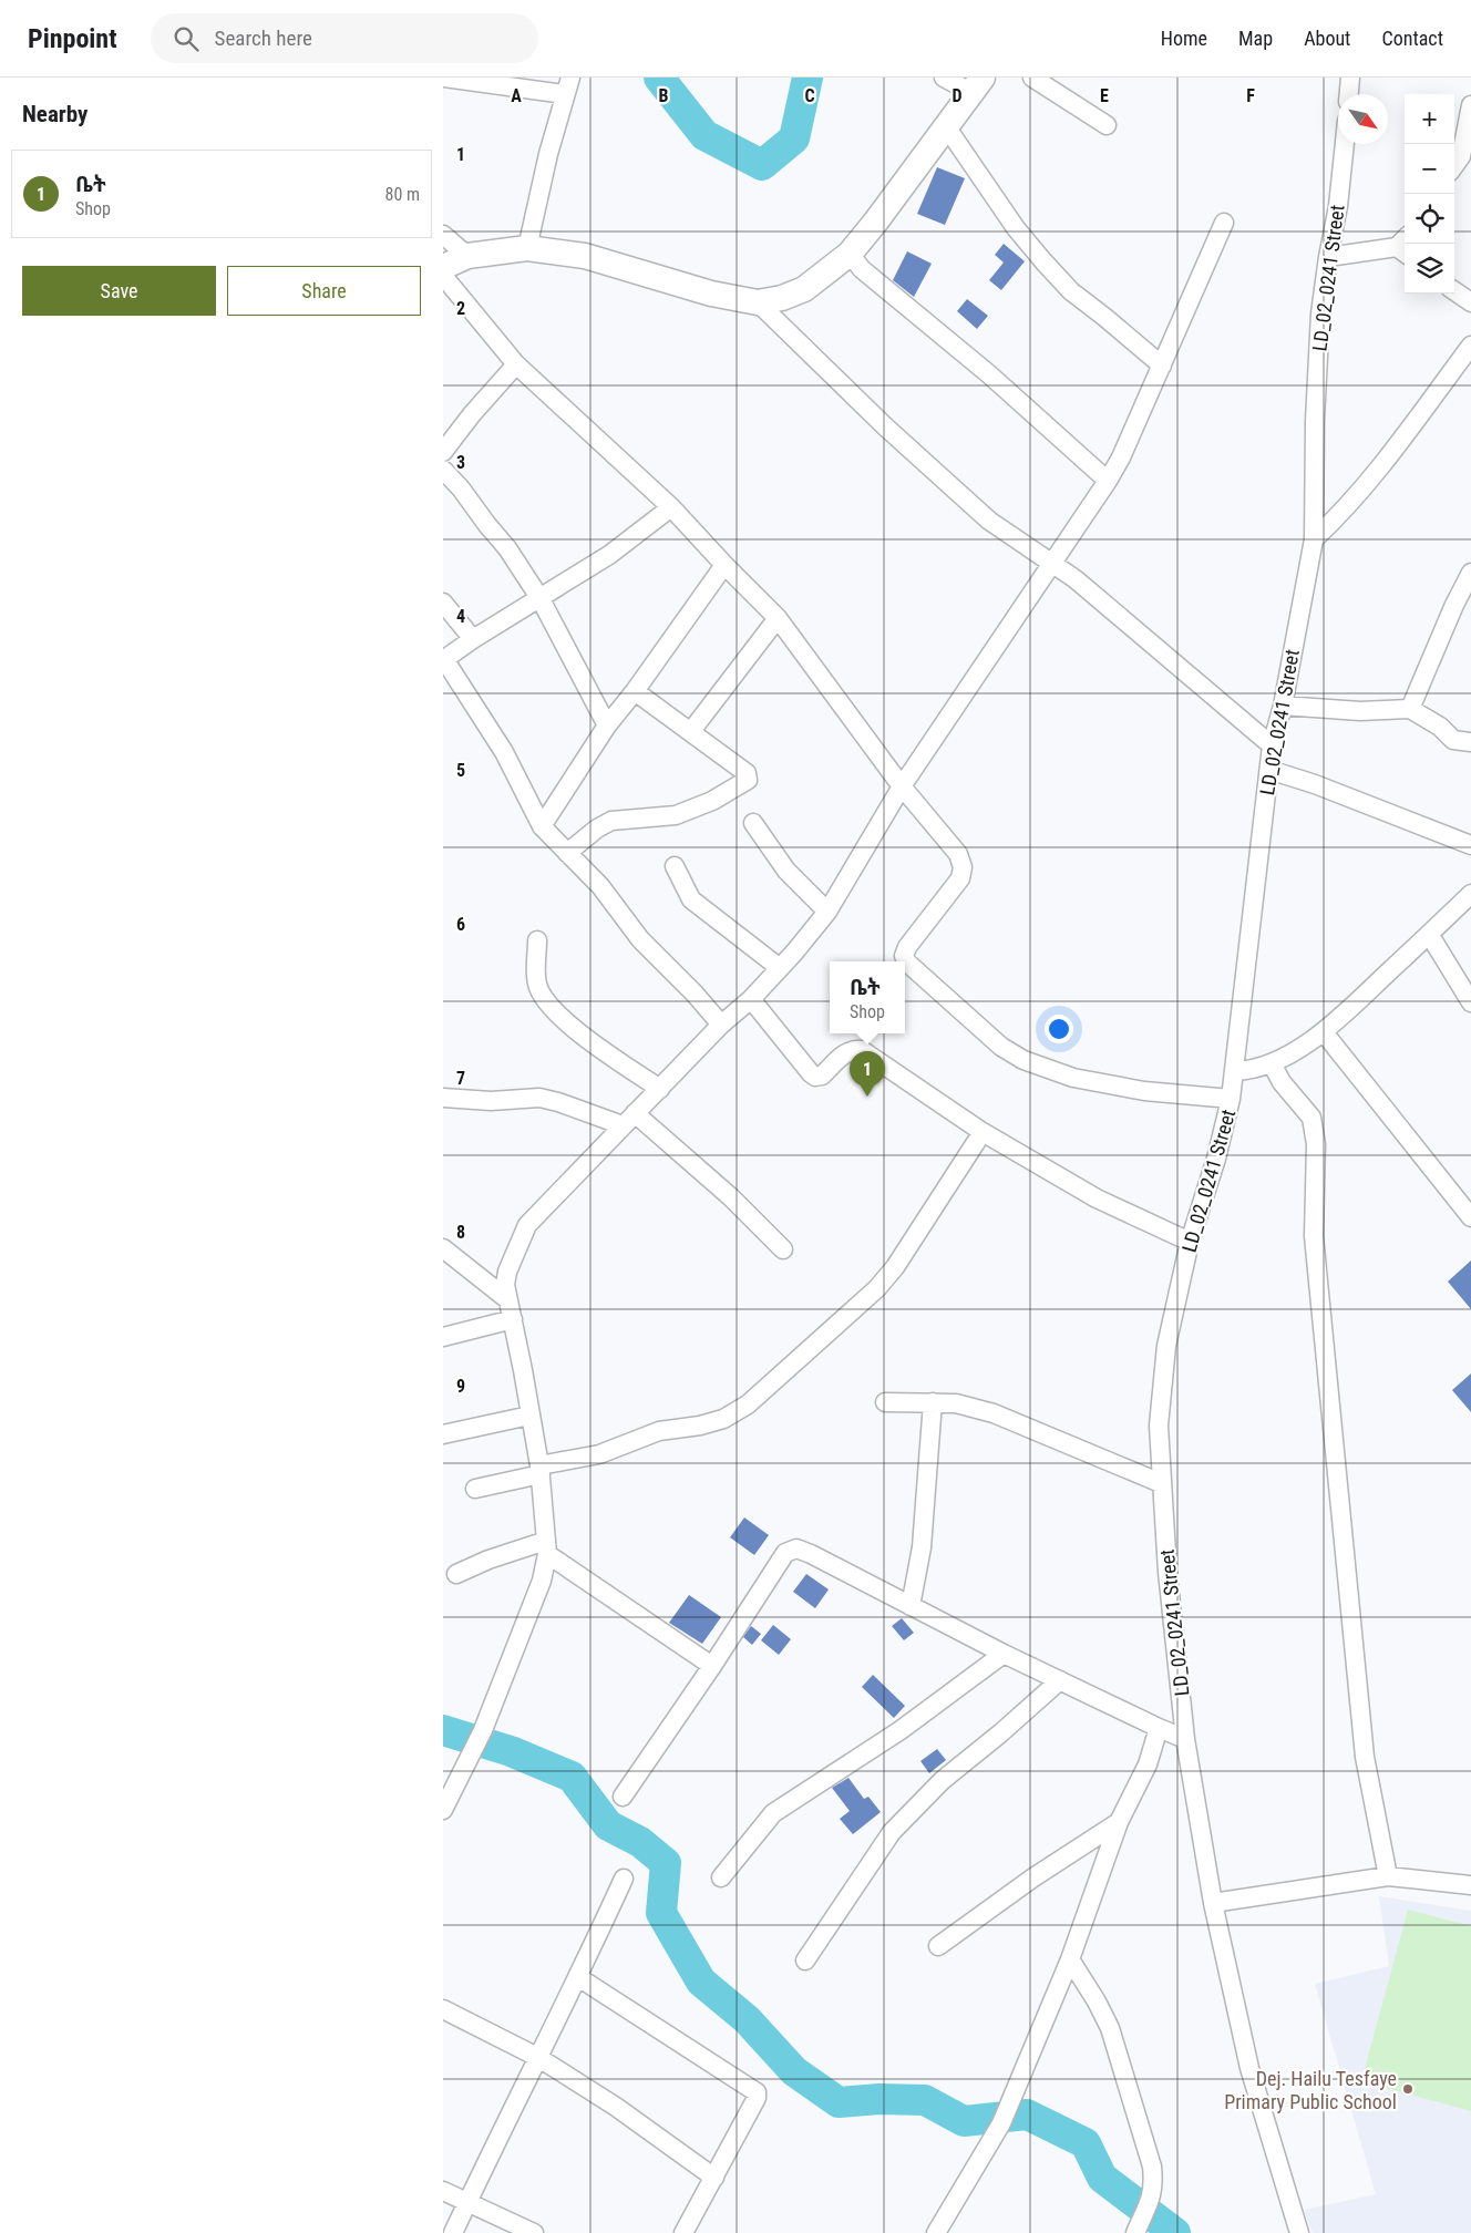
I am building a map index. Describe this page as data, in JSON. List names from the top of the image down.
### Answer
{
  "streets": {
    "street": ["LD_02_0241 Street"]
  },
  "places": ["Dej. Hailu Tesfaye Primary Public School"],
  "north": "bottom right",
  "page": {
    "header": "Pinpoint",
    "search": "Search here",
    "nav": [
      "Home",
      "Map",
      "About",
      "Contact"
    ],
    "heading": "Nearby",
    "map_buttons": ["+", "−"],
    "list": [
      {
        "mark": "1",
        "name": "ቤት",
        "note": "Shop",
        "value": "80 m"
      }
    ],
    "buttons": ["Save", "Share"],
    "popup": ["ቤት", "Shop"],
    "pins": "1"
  },
  "grid": {
    "columns": [
      "A",
      "B",
      "C",
      "D",
      "E",
      "F"
    ],
    "rows": [
      "1",
      "2",
      "3",
      "4",
      "5",
      "6",
      "7",
      "8",
      "9"
    ]
  }
}
